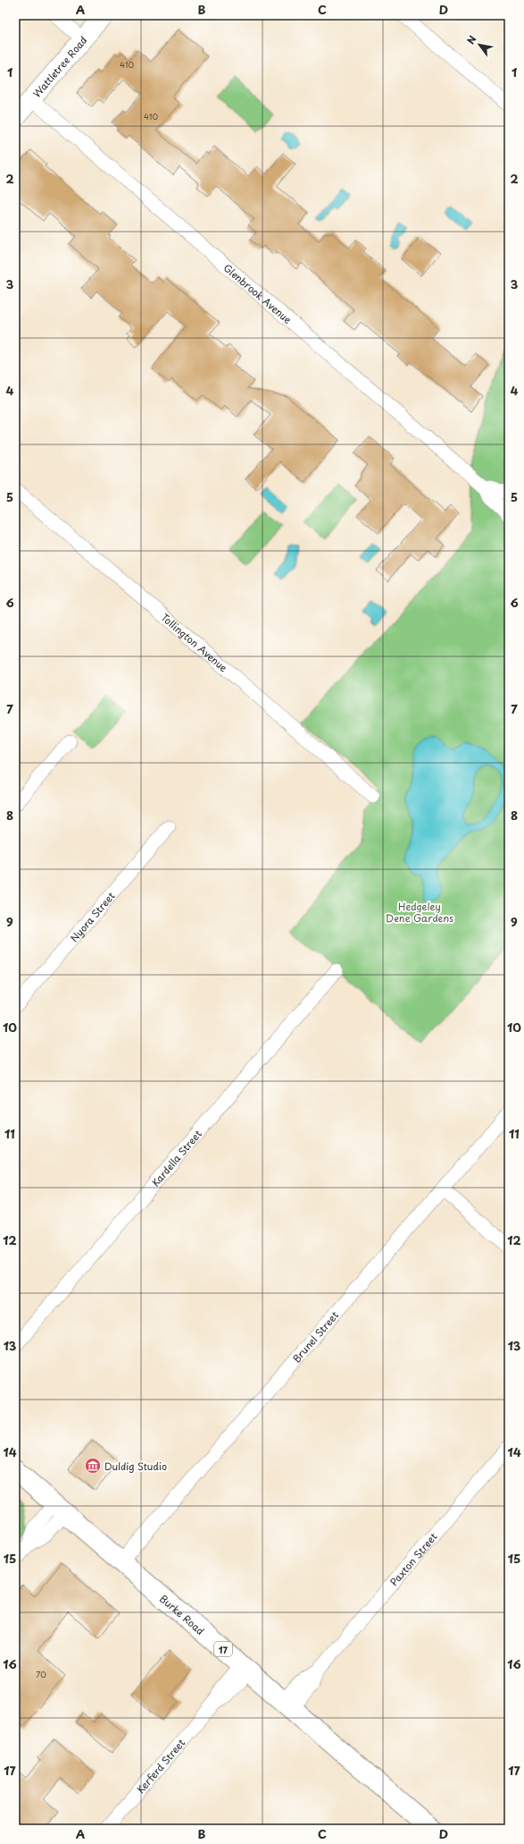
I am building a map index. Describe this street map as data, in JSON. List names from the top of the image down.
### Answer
{
  "streets": {
    "main road": ["Wattletree Road", "Burke Road", "17"],
    "street": [
      "Glenbrook Avenue",
      "Tollington Avenue",
      "Nyora Street",
      "Kardella Street",
      "Brunel Street",
      "Paxton Street",
      "Kerferd Street"
    ]
  },
  "crossings": [
    ["Wattletree Road", "Glenbrook Avenue"],
    ["Brunel Street", "Burke Road"],
    ["Paxton Street", "Burke Road"],
    ["Burke Road", "Kerferd Street"]
  ],
  "parks": ["Hedgeley Dene Gardens"],
  "places": {
    "museum": ["Duldig Studio"]
  },
  "house_numbers": ["410", "410", "70"],
  "north": "top left",
  "grid": {
    "columns": [
      "A",
      "B",
      "C",
      "D"
    ],
    "rows": [
      "1",
      "2",
      "3",
      "4",
      "5",
      "6",
      "7",
      "8",
      "9",
      "10",
      "11",
      "12",
      "13",
      "14",
      "15",
      "16",
      "17"
    ]
  }
}
